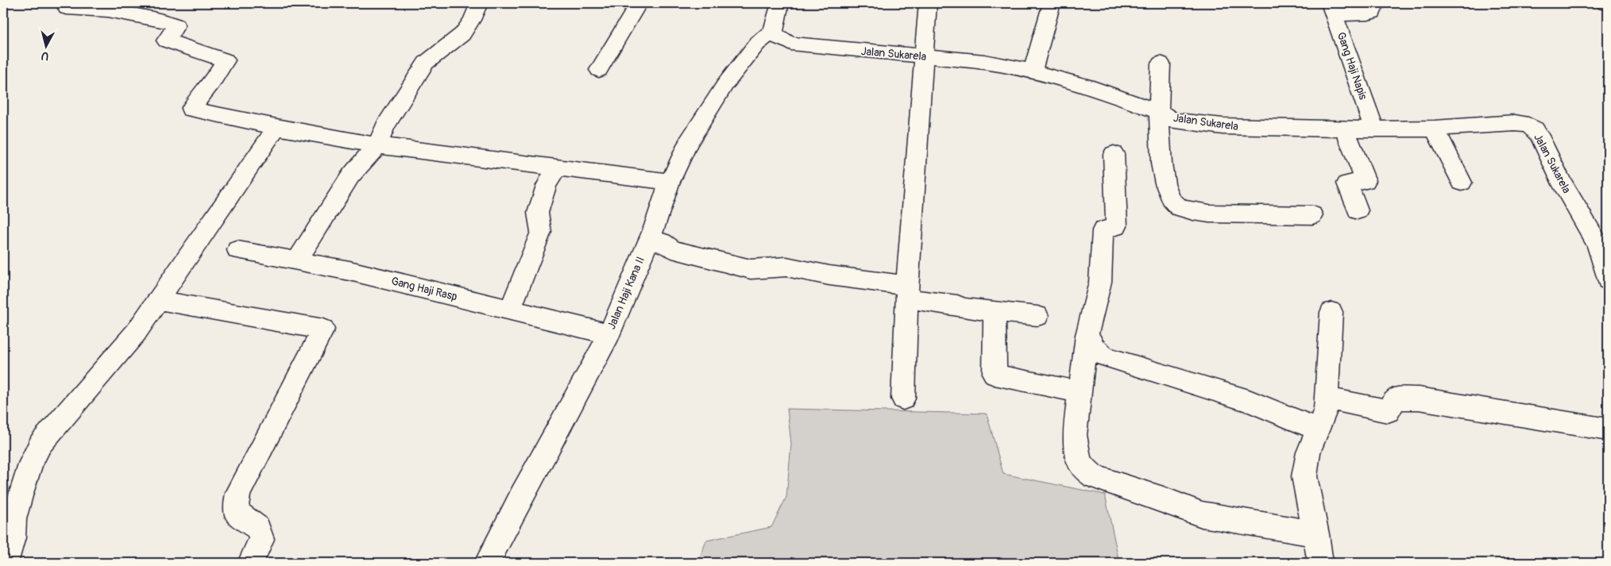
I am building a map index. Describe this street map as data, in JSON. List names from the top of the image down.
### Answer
{
  "streets": {
    "street": [
      "Jalan Sukarela",
      "Gang Haji Napis",
      "Gang Haji Rasp",
      "Jalan Haji Kana II"
    ]
  },
  "crossings": [
    ["Jalan Sukarela", "Gang Haji Napis"],
    ["Jalan Sukarela", "Jalan Haji Kana II"],
    ["Gang Haji Rasp", "Jalan Haji Kana II"]
  ],
  "north": "bottom"
}
